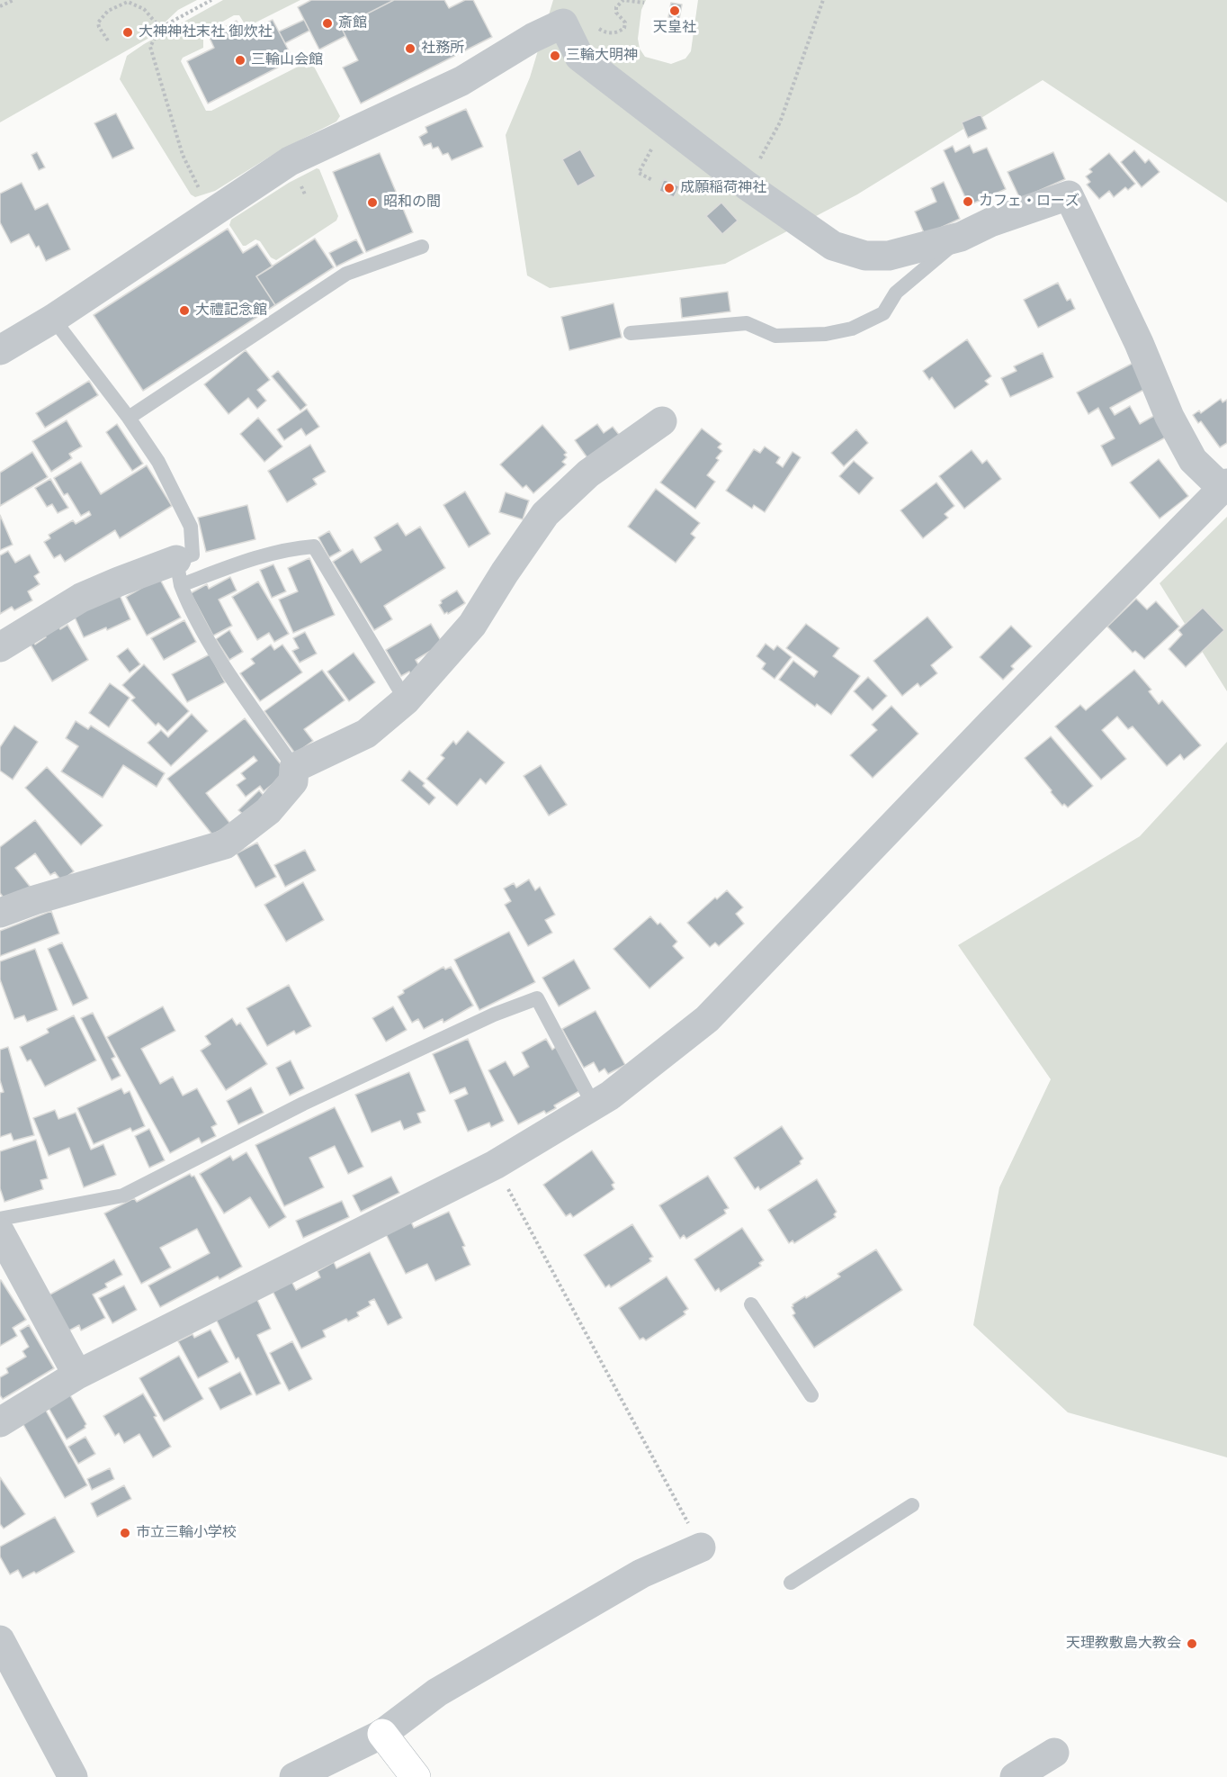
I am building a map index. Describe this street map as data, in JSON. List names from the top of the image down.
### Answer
{
  "places": [
    "天皇社",
    "斎館",
    "大神神社末社 御炊社",
    "社務所",
    "三輪大明神",
    "三輪山会館",
    "成願稲荷神社",
    "カフェ・ローズ",
    "昭和の間",
    "大禮記念館",
    "市立三輪小学校",
    "天理教敷島大教会"
  ]
}
